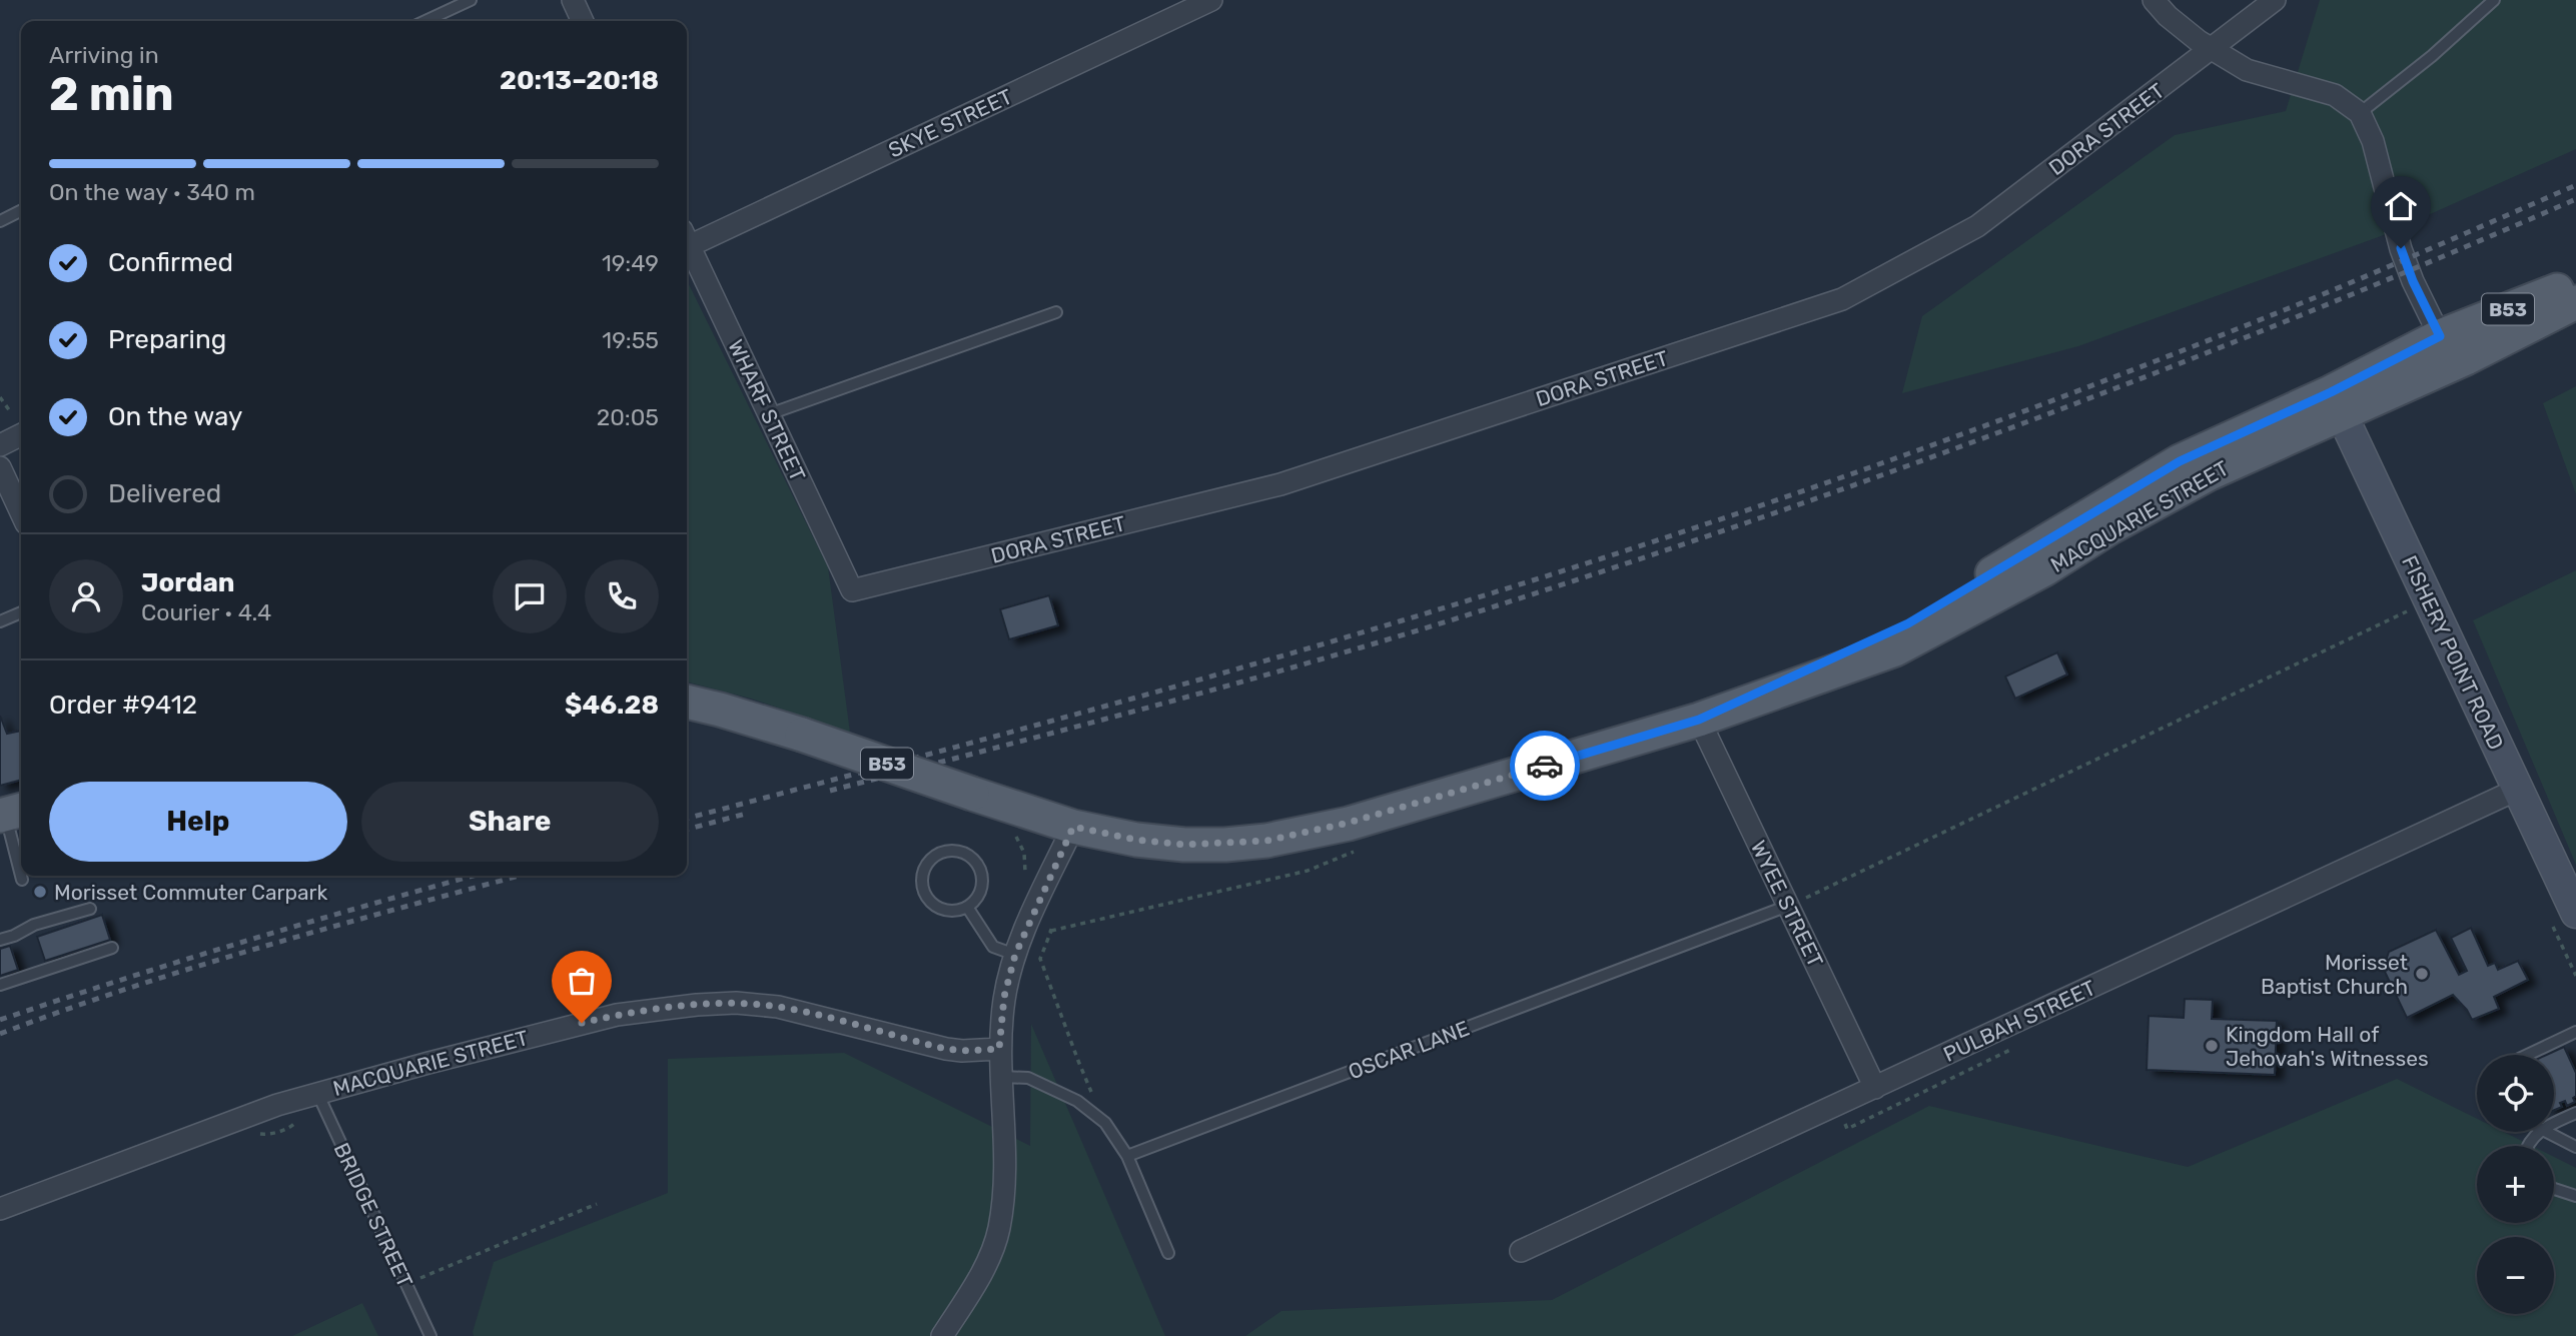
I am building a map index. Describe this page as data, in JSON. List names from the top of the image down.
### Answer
{
  "streets": {
    "main road": ["B53", "MACQUARIE STREET", "FISHERY POINT ROAD"],
    "street": [
      "SKYE STREET",
      "DORA STREET",
      "WHARF STREET",
      "WYEE STREET",
      "PULBAH STREET"
    ],
    "lane": ["OSCAR LANE", "BRIDGE STREET"]
  },
  "crossings": [
    ["DORA STREET", "WHARF STREET"],
    ["MACQUARIE STREET", "FISHERY POINT ROAD"],
    ["MACQUARIE STREET", "WYEE STREET"],
    ["MACQUARIE STREET", "BRIDGE STREET"],
    ["FISHERY POINT ROAD", "PULBAH STREET"],
    ["WYEE STREET", "PULBAH STREET"],
    ["WYEE STREET", "OSCAR LANE"]
  ],
  "places": ["Morisset Commuter Carpark", "Morisset Baptist Church", "Kingdom Hall of Jehovah's Witnesses"],
  "page": {
    "heading": ["2 min", "Arriving in", "20:13–20:18"],
    "panel": [
      "Jordan",
      "Courier · 4.4",
      "Order #9412",
      "$46.28"
    ],
    "bar": "On the way · 340 m",
    "list": [
      ["Confirmed", "19:49"],
      ["Preparing", "19:55"],
      ["On the way", "20:05"],
      "Delivered"
    ],
    "buttons": ["Help", "Share"],
    "map_buttons": ["+", "−"]
  }
}
